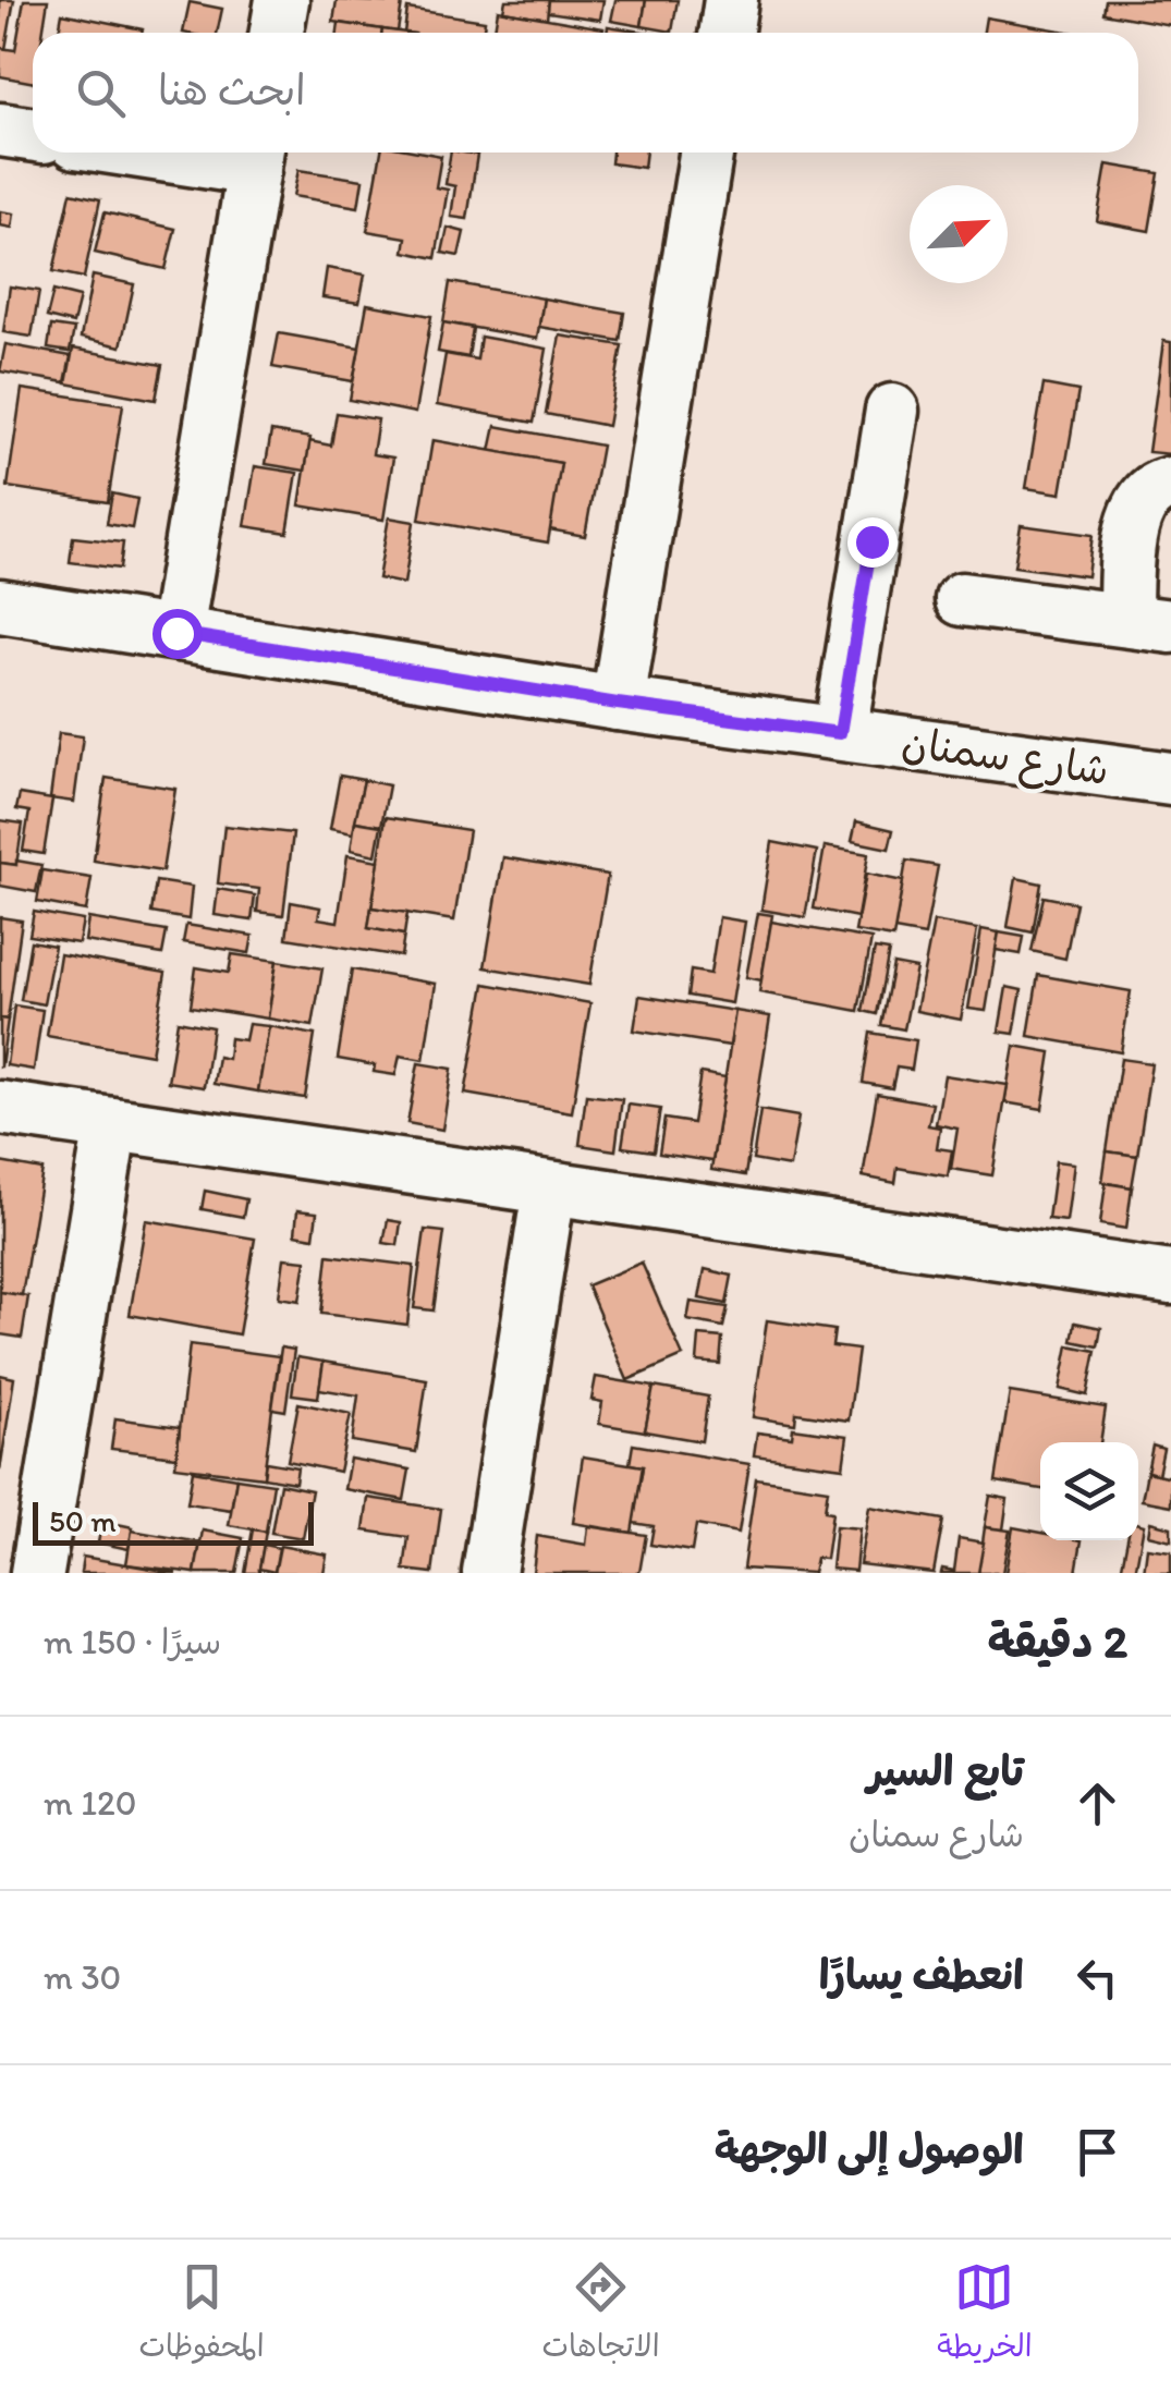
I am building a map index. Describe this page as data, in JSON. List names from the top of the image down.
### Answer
{
  "streets": {
    "street": ["شارع سمنان"]
  },
  "scale_bar": "50 m",
  "north": "top right",
  "page": {
    "search": "ابحث هنا",
    "scale": "50 m",
    "heading": ["2 دقيقة", "سيرًا · 150 m"],
    "list": [
      ["تابع السير", "شارع سمنان", "120 m"],
      ["انعطف يسارًا", "30 m"],
      "الوصول إلى الوجهة"
    ],
    "nav": ["الخريطة", "الاتجاهات", "المحفوظات"]
  }
}
